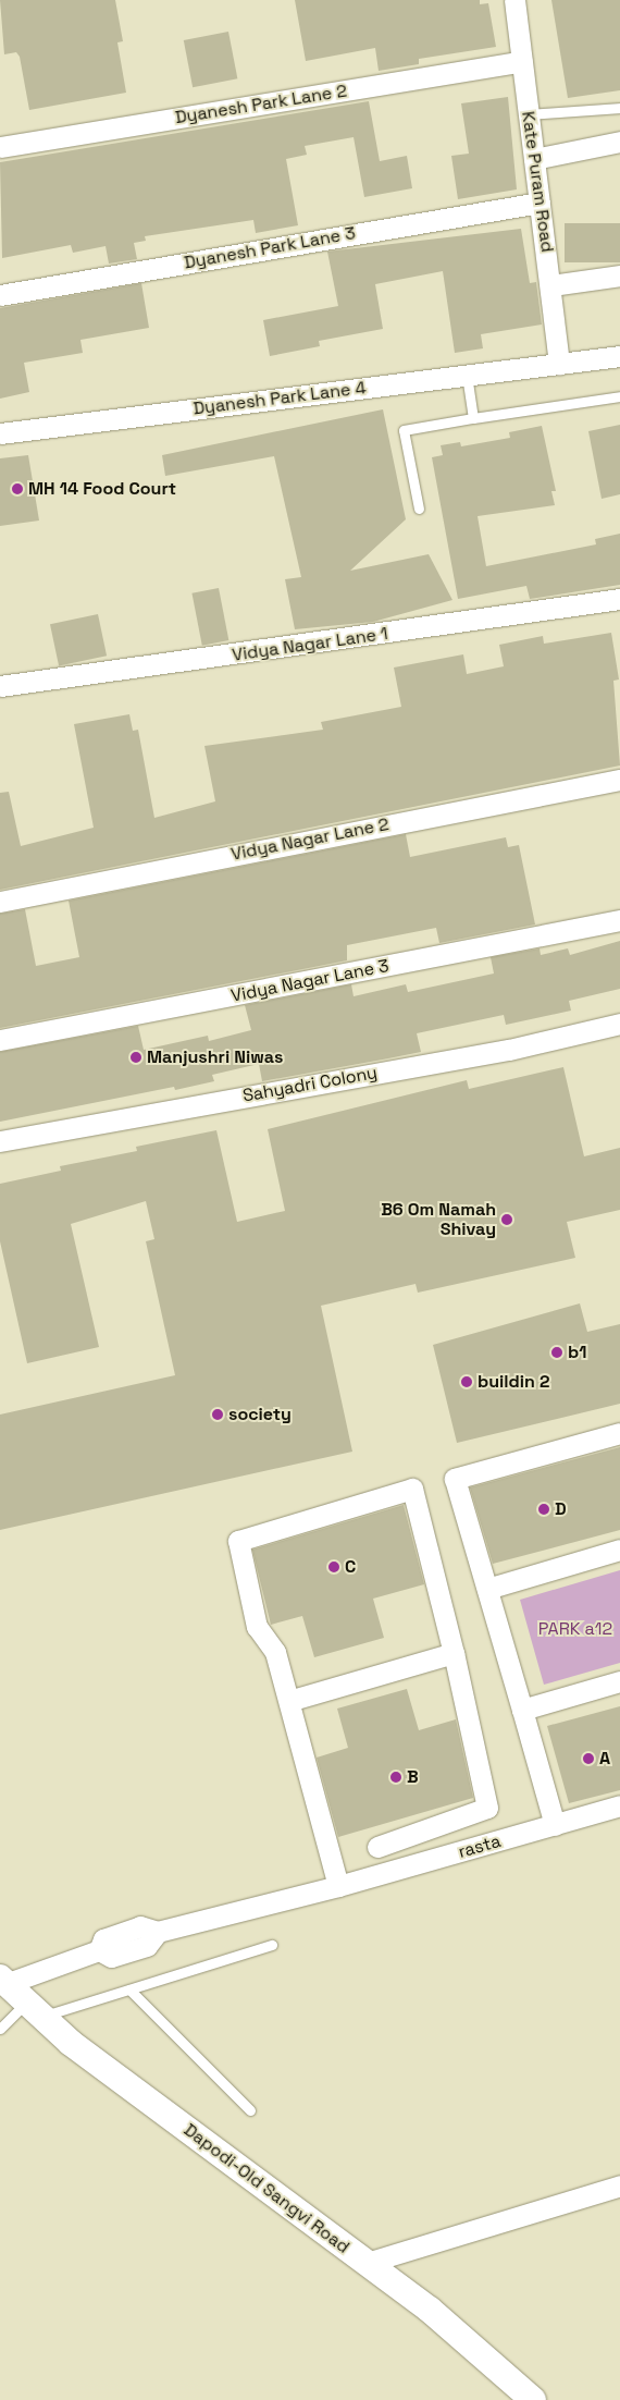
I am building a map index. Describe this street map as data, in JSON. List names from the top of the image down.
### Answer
{
  "streets": {
    "street": [
      "Dyanesh Park Lane 2",
      "Kate Puram Road",
      "Dyanesh Park Lane 3",
      "Dyanesh Park Lane 4",
      "Vidya Nagar Lane 1",
      "Vidya Nagar Lane 2",
      "Vidya Nagar Lane 3",
      "Sahyadri Colony",
      "rasta",
      "Dapodi-Old Sangvi Road"
    ]
  },
  "crossings": [
    ["Dyanesh Park Lane 2", "Kate Puram Road"],
    ["Kate Puram Road", "Dyanesh Park Lane 3"],
    ["Kate Puram Road", "Dyanesh Park Lane 4"],
    ["rasta", "Dapodi-Old Sangvi Road"]
  ],
  "parks": ["PARK a12"],
  "places": [
    "MH 14 Food Court",
    "Manjushri Niwas",
    "B6 Om Namah Shivay",
    "b1",
    "buildin 2",
    "society",
    "D",
    "C",
    "A",
    "B"
  ]
}
